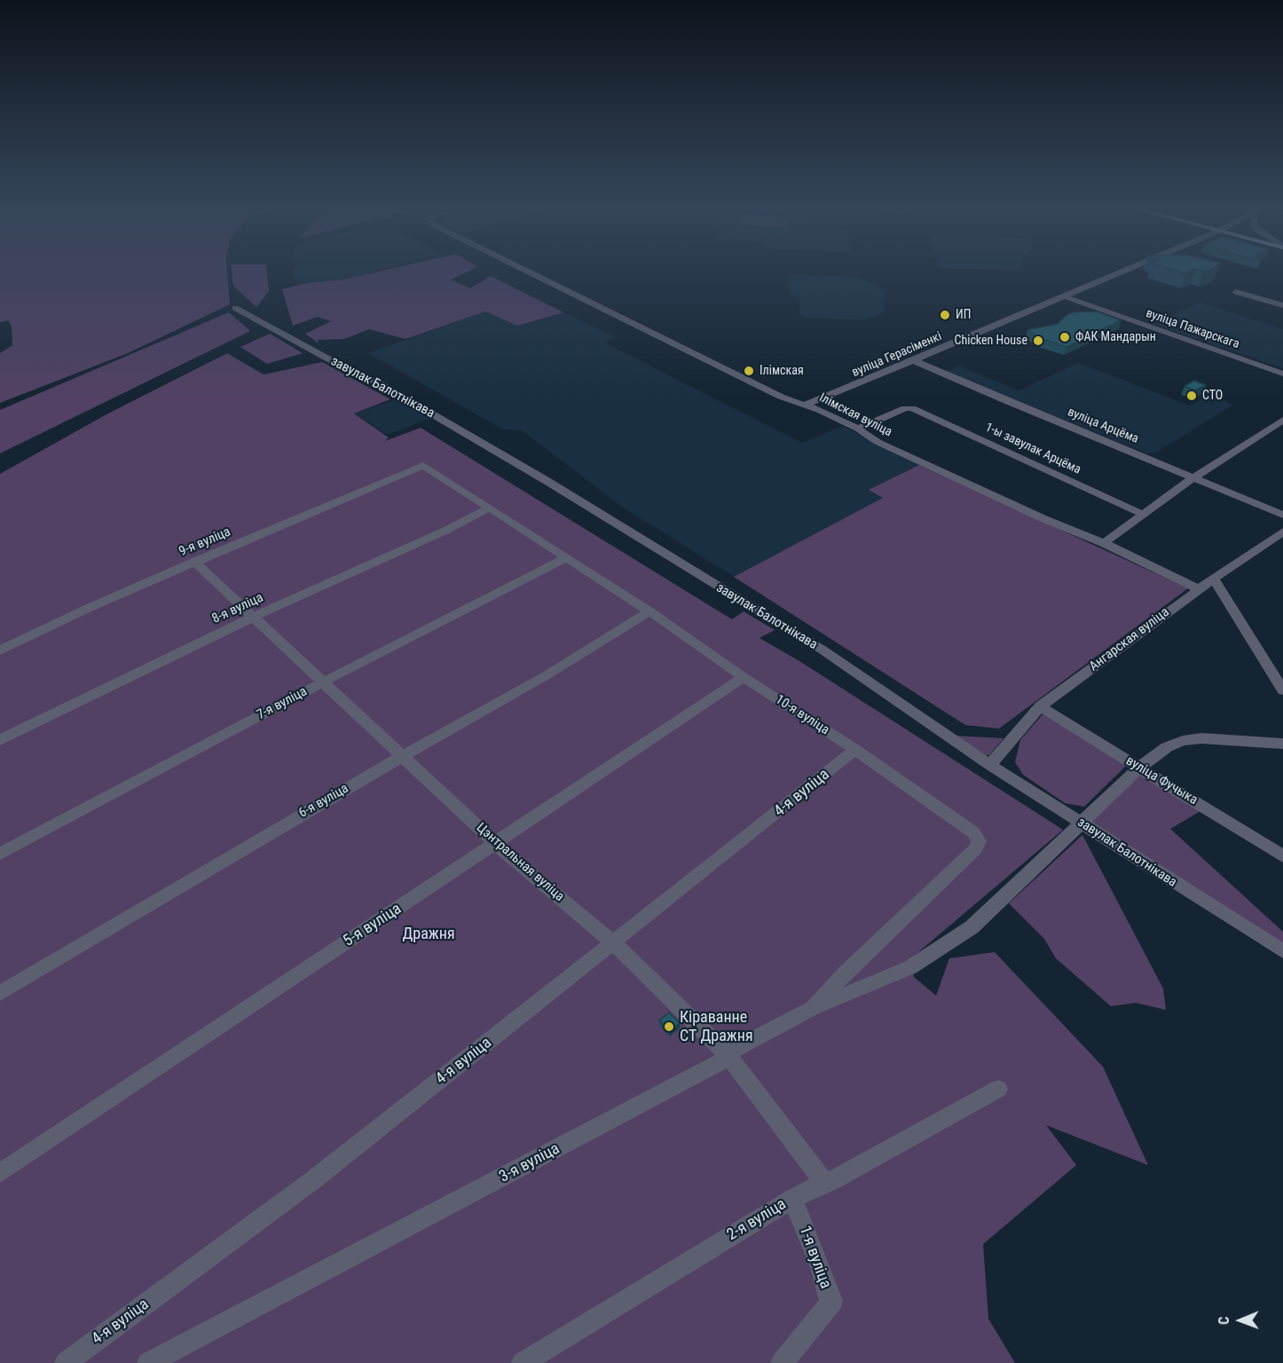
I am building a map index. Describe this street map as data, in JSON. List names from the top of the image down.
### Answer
{
  "streets": {
    "street": [
      "вуліца Пажарскага",
      "вуліца Герасіменкі",
      "завулак Балотнікава",
      "Ілімская вуліца",
      "вуліца Арцёма",
      "1-ы завулак Арцёма",
      "9-я вуліца",
      "8-я вуліца",
      "Ангарская вуліца",
      "7-я вуліца",
      "10-я вуліца",
      "вуліца Фучыка",
      "4-я вуліца",
      "6-я вуліца",
      "Цэнтральная вуліца",
      "5-я вуліца",
      "3-я вуліца",
      "2-я вуліца",
      "1-я вуліца"
    ]
  },
  "crossings": [
    ["вуліца Пажарскага", "вуліца Герасіменкі"],
    ["вуліца Герасіменкі", "Ілімская вуліца"],
    ["вуліца Герасіменкі", "вуліца Арцёма"],
    ["завулак Балотнікава", "Ангарская вуліца"],
    ["завулак Балотнікава", "3-я вуліца"],
    ["Ілімская вуліца", "1-ы завулак Арцёма"],
    ["Ілімская вуліца", "Ангарская вуліца"],
    ["9-я вуліца", "10-я вуліца"],
    ["9-я вуліца", "Цэнтральная вуліца"],
    ["8-я вуліца", "10-я вуліца"],
    ["8-я вуліца", "Цэнтральная вуліца"],
    ["Ангарская вуліца", "вуліца Фучыка"],
    ["7-я вуліца", "10-я вуліца"],
    ["7-я вуліца", "Цэнтральная вуліца"],
    ["10-я вуліца", "4-я вуліца"],
    ["10-я вуліца", "6-я вуліца"],
    ["10-я вуліца", "5-я вуліца"],
    ["10-я вуліца", "3-я вуліца"],
    ["вуліца Фучыка", "3-я вуліца"],
    ["4-я вуліца", "Цэнтральная вуліца"],
    ["6-я вуліца", "Цэнтральная вуліца"],
    ["Цэнтральная вуліца", "5-я вуліца"],
    ["Цэнтральная вуліца", "3-я вуліца"],
    ["Цэнтральная вуліца", "2-я вуліца"],
    ["2-я вуліца", "1-я вуліца"]
  ],
  "parks": ["Дражня"],
  "places": [
    "ИП",
    "ФАК Мандарын",
    "Chicken House",
    "Ілімская",
    "СТО",
    "Кіраванне СТ Дражня"
  ],
  "north": "left"
}
